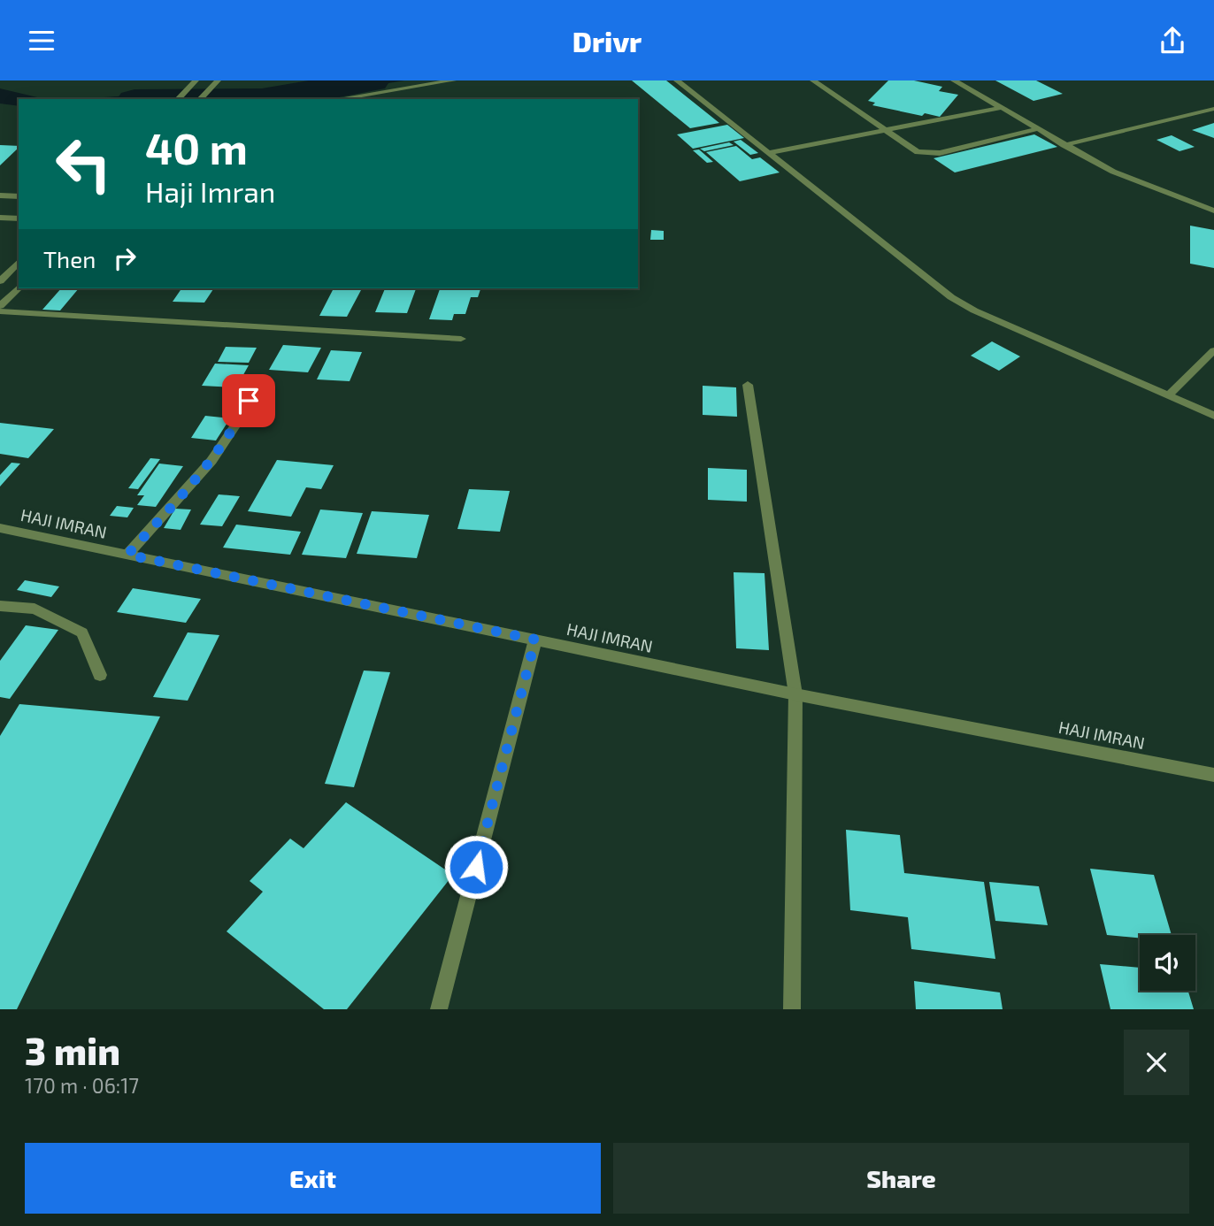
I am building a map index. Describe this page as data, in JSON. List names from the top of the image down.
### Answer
{
  "streets": {
    "street": ["HAJI IMRAN"]
  },
  "page": {
    "header": "Drivr",
    "turn": ["40 m", "Haji Imran"],
    "then": "Then",
    "heading": ["3 min", "170 m · 06:17"],
    "buttons": ["Exit", "Share"]
  }
}
